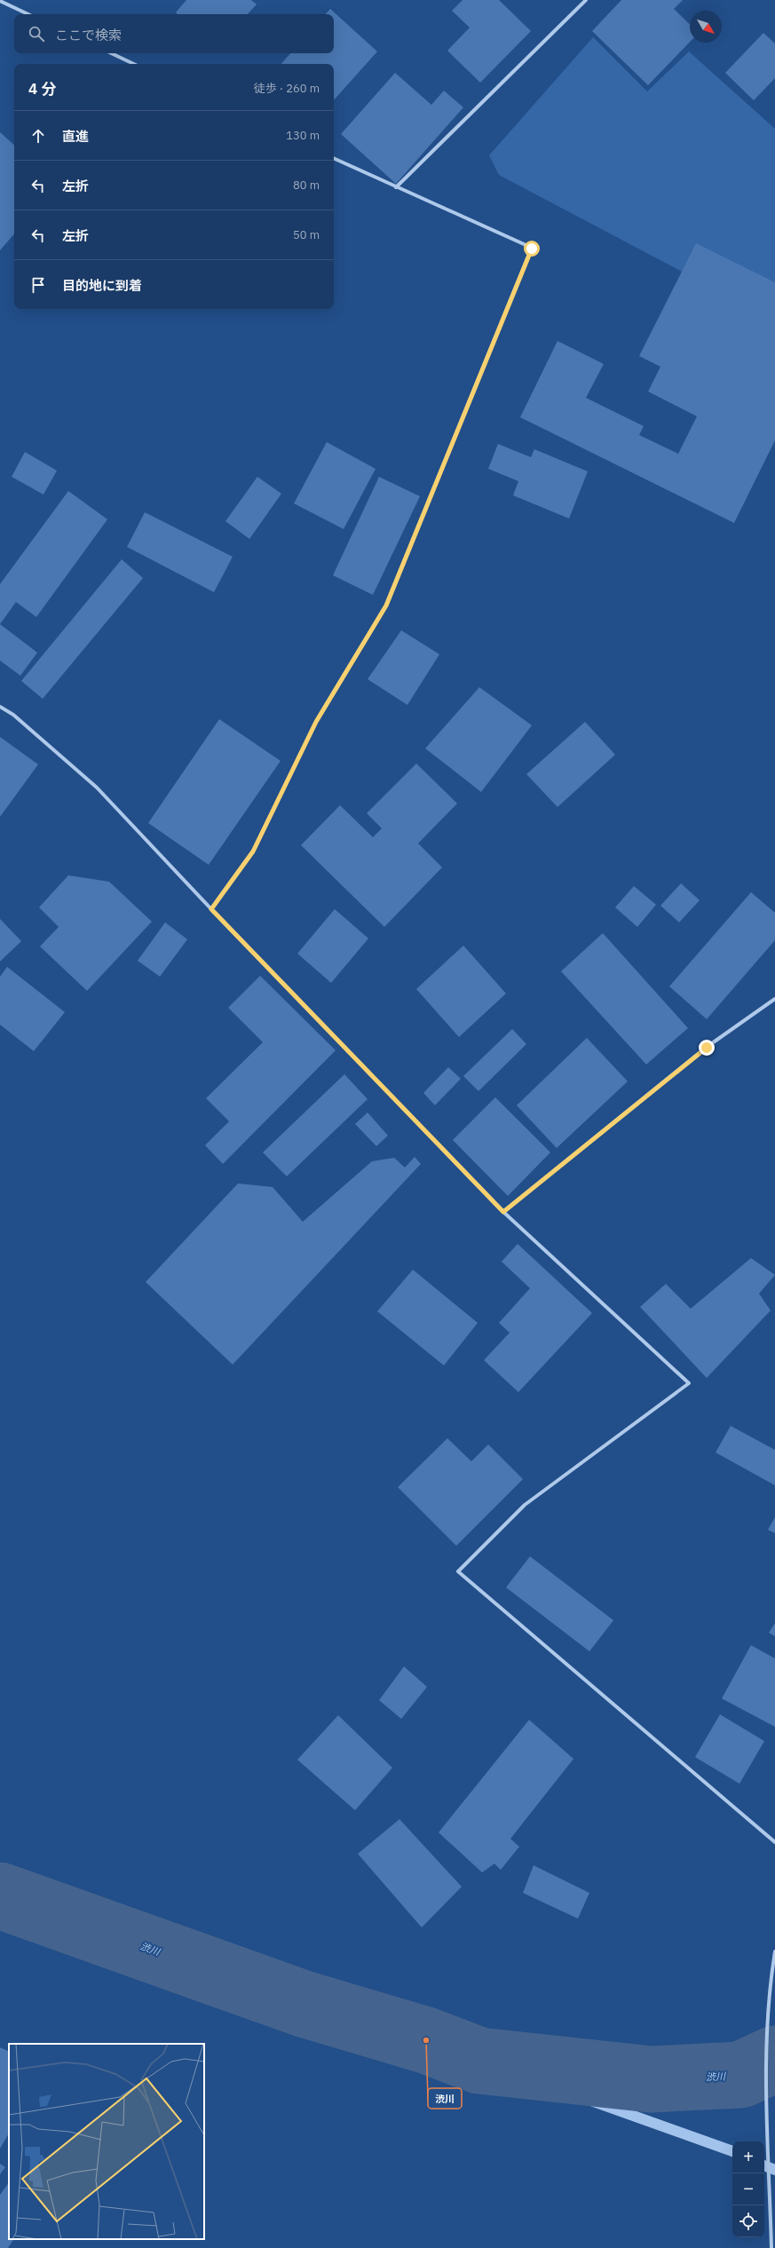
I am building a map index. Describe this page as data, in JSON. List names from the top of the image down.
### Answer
{
  "water": ["渋川"],
  "places": ["渋川"],
  "north": "bottom right",
  "page": {
    "search": "ここで検索",
    "heading": ["4 分", "徒歩 · 260 m"],
    "list": [
      ["直進", "130 m"],
      ["左折", "80 m"],
      ["左折", "50 m"],
      "目的地に到着"
    ],
    "map_buttons": ["+", "−"]
  }
}
